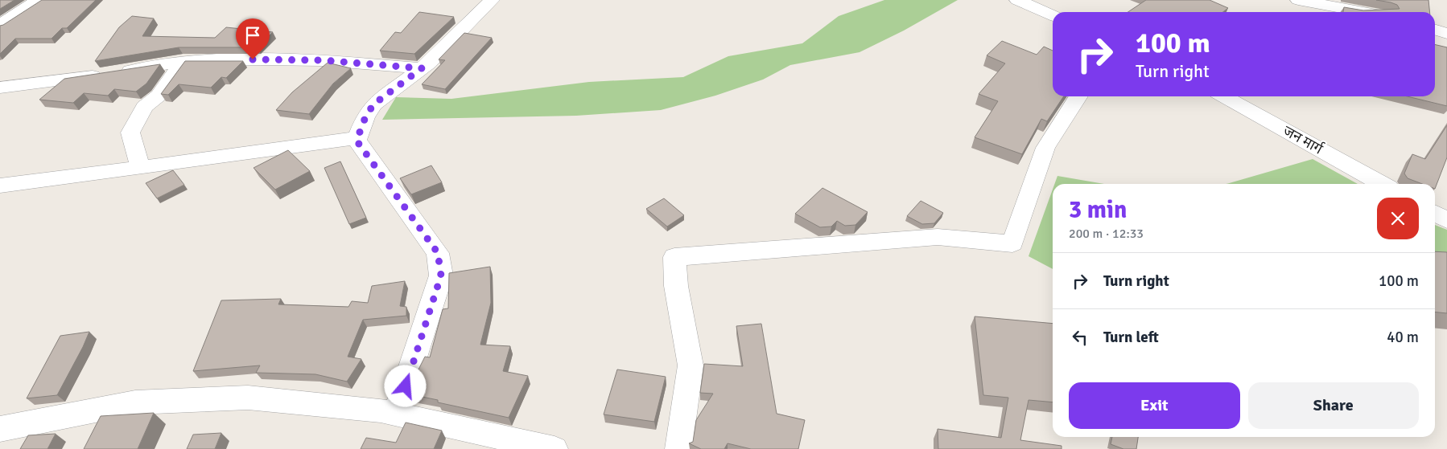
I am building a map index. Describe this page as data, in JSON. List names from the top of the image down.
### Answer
{
  "streets": {
    "street": ["जन मार्ग"]
  },
  "page": {
    "turn": ["100 m", "Turn right"],
    "heading": ["3 min", "200 m · 12:33"],
    "list": [
      {
        "name": "Turn right",
        "value": "100 m"
      },
      {
        "name": "Turn left",
        "value": "40 m"
      }
    ],
    "buttons": ["Exit", "Share"]
  }
}
